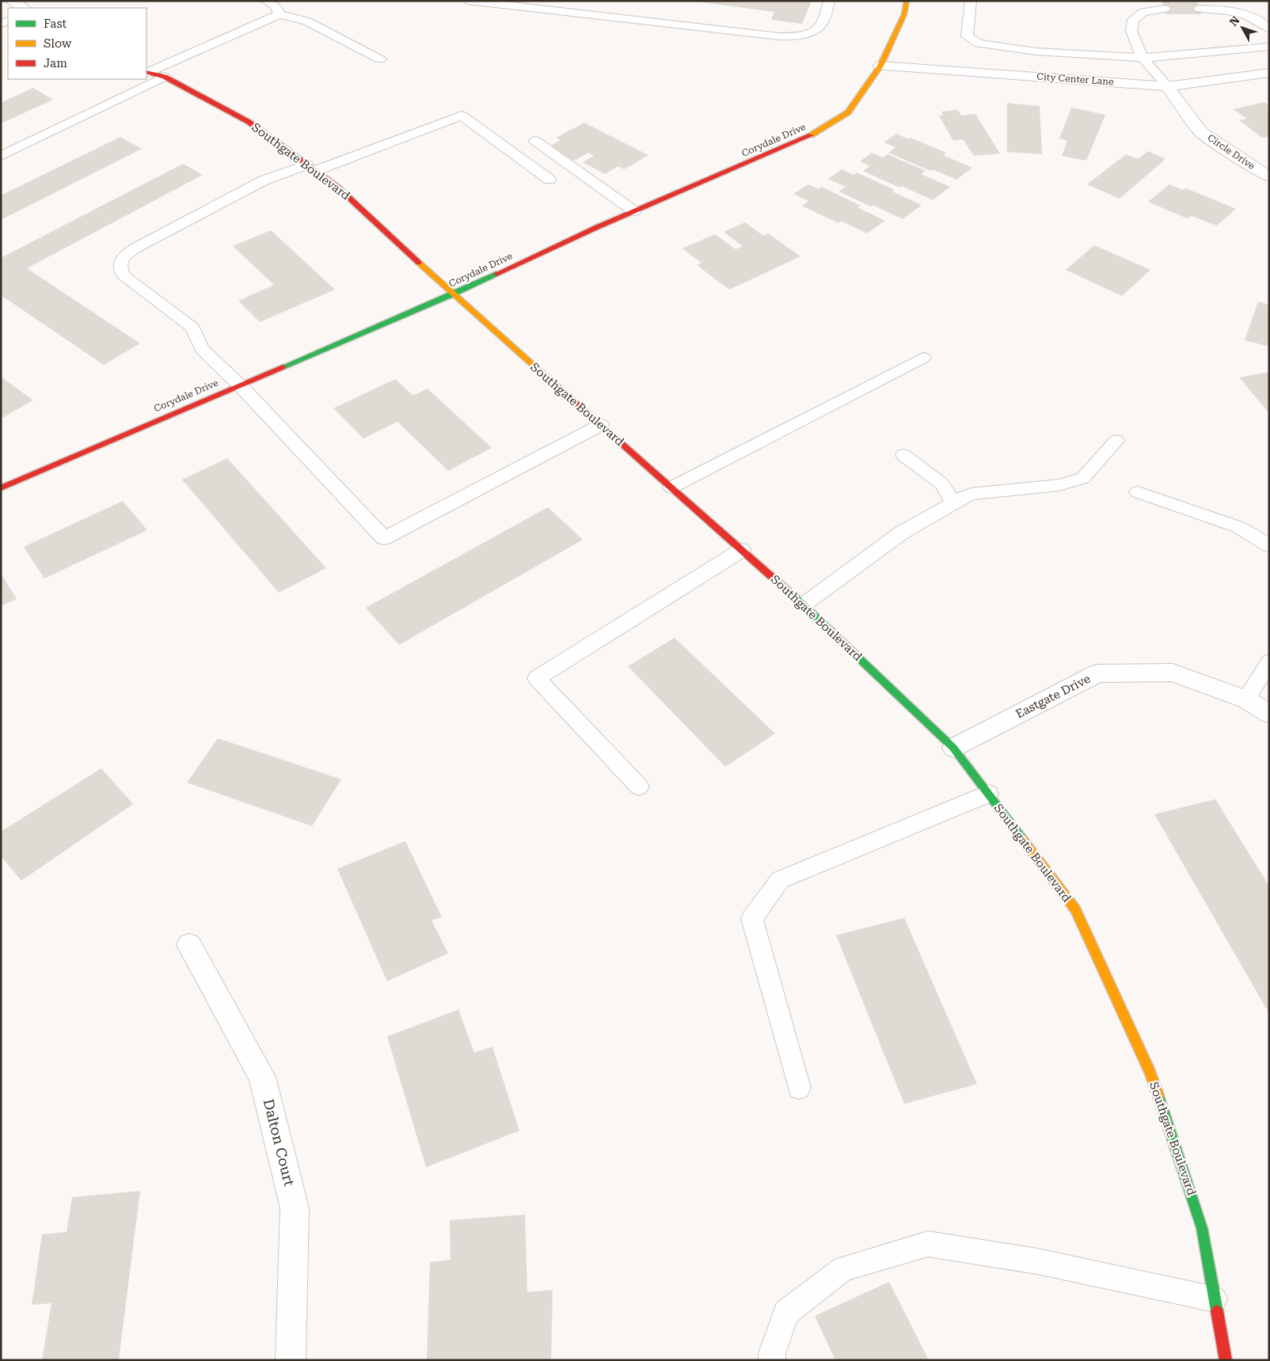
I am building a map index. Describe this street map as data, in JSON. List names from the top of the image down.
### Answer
{
  "streets": {
    "street": [
      "City Center Lane",
      "Corydale Drive",
      "Circle Drive",
      "Southgate Boulevard",
      "Eastgate Drive",
      "Dalton Court"
    ]
  },
  "crossings": [
    ["City Center Lane", "Corydale Drive"],
    ["City Center Lane", "Circle Drive"],
    ["Corydale Drive", "Southgate Boulevard"],
    ["Southgate Boulevard", "Eastgate Drive"]
  ],
  "legend": ["Fast", "Slow", "Jam"],
  "north": "top left"
}
